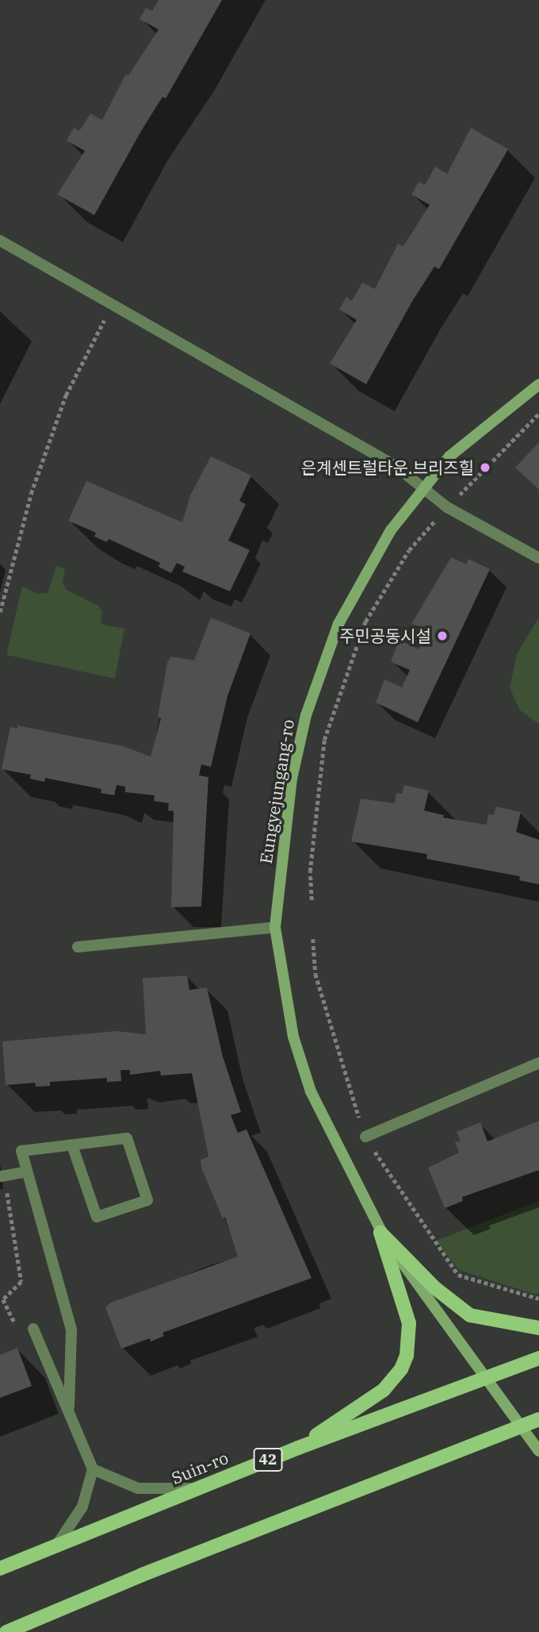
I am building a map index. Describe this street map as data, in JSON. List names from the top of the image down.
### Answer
{
  "streets": {
    "main road": ["42", "Suin-ro"],
    "street": ["Eungyejungang-ro"]
  },
  "crossings": [
    ["Eungyejungang-ro", "Suin-ro"]
  ],
  "places": ["은계센트럴타운.브리즈힐", "주민공동시설"]
}
